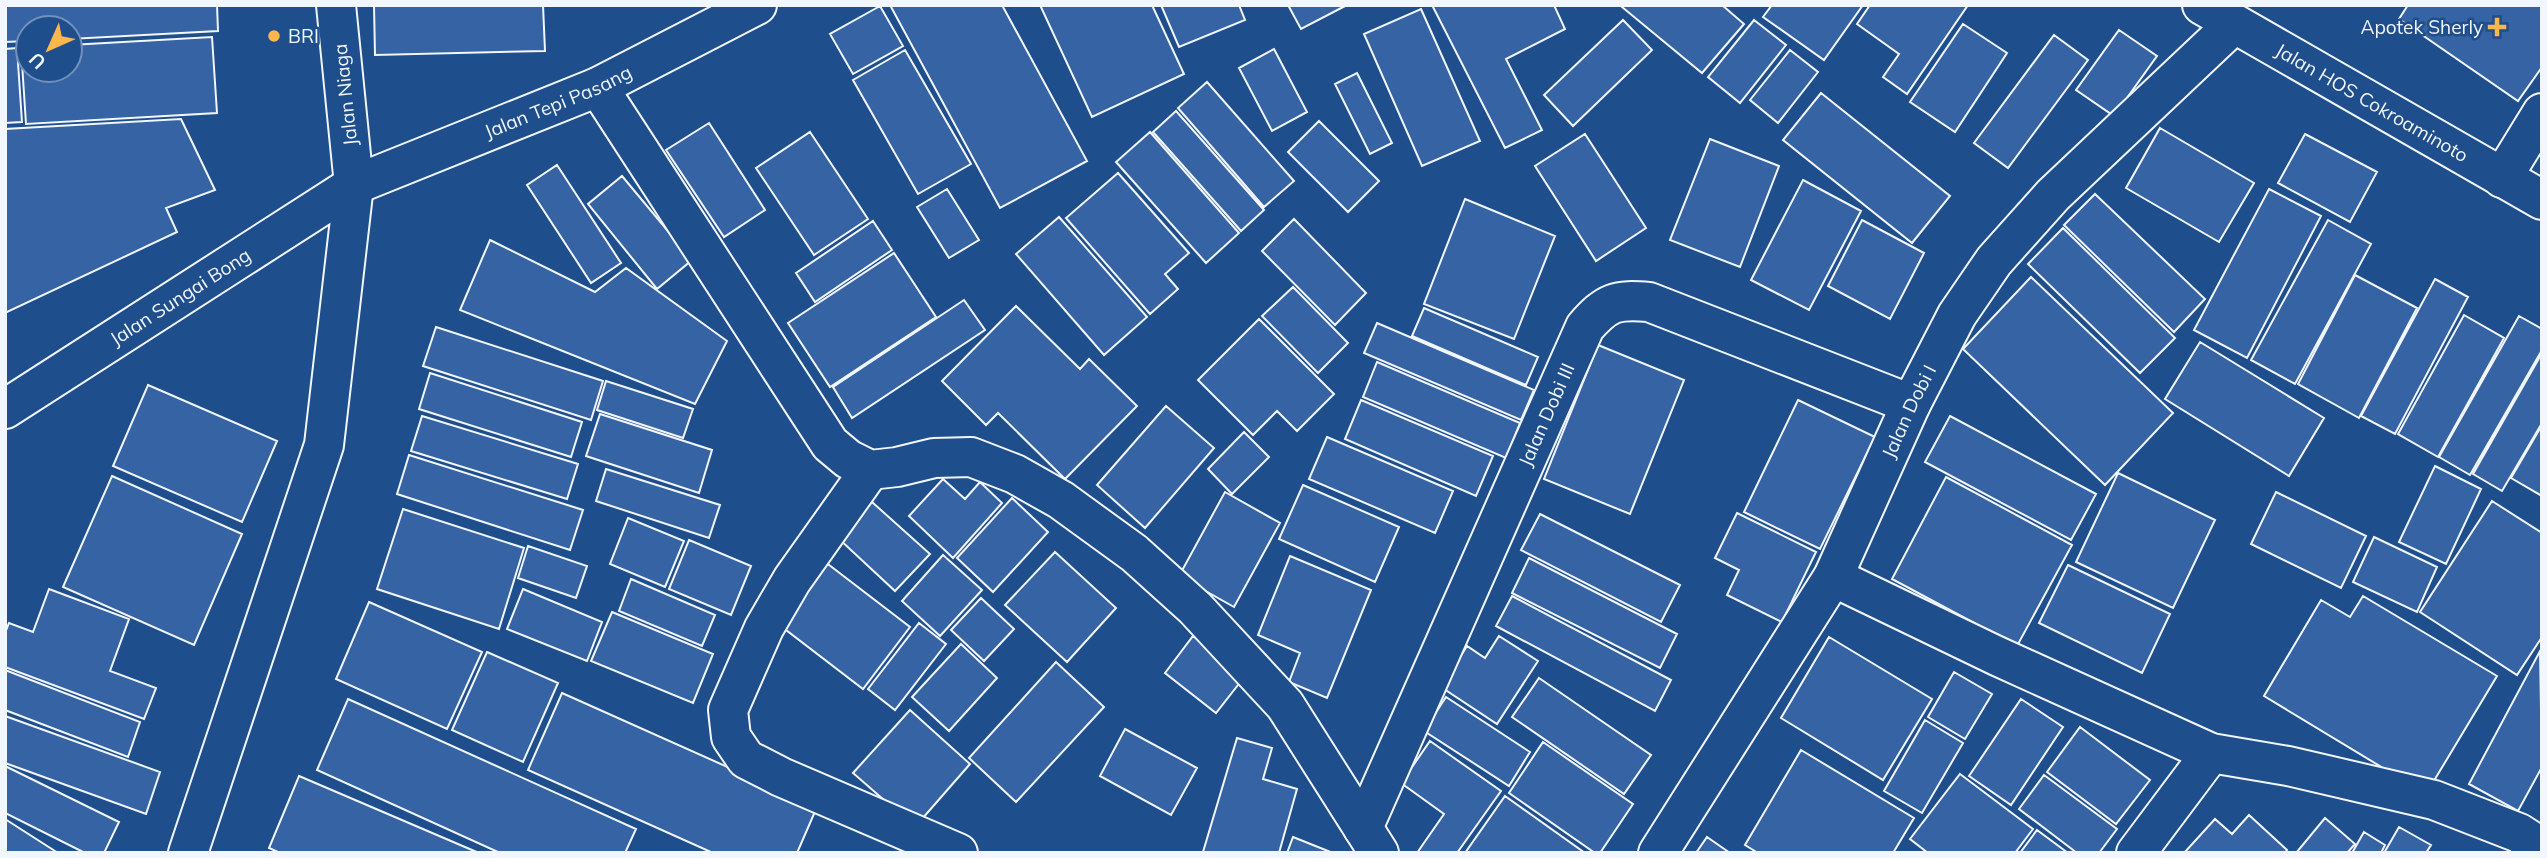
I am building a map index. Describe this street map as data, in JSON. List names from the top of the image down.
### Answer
{
  "streets": {
    "street": [
      "Jalan Niaga",
      "Jalan Tepi Pasang",
      "Jalan HOS Cokroaminoto",
      "Jalan Sungai Bong",
      "Jalan Dobi I",
      "Jalan Dobi III"
    ]
  },
  "crossings": [
    ["Jalan Niaga", "Jalan Tepi Pasang"],
    ["Jalan Niaga", "Jalan Sungai Bong"],
    ["Jalan Tepi Pasang", "Jalan Sungai Bong"],
    ["Jalan HOS Cokroaminoto", "Jalan Dobi I"],
    ["Jalan Dobi I", "Jalan Dobi III"]
  ],
  "places": {
    "health": ["Apotek Sherly"],
    "other": ["BRI"]
  },
  "north": "bottom left"
}
